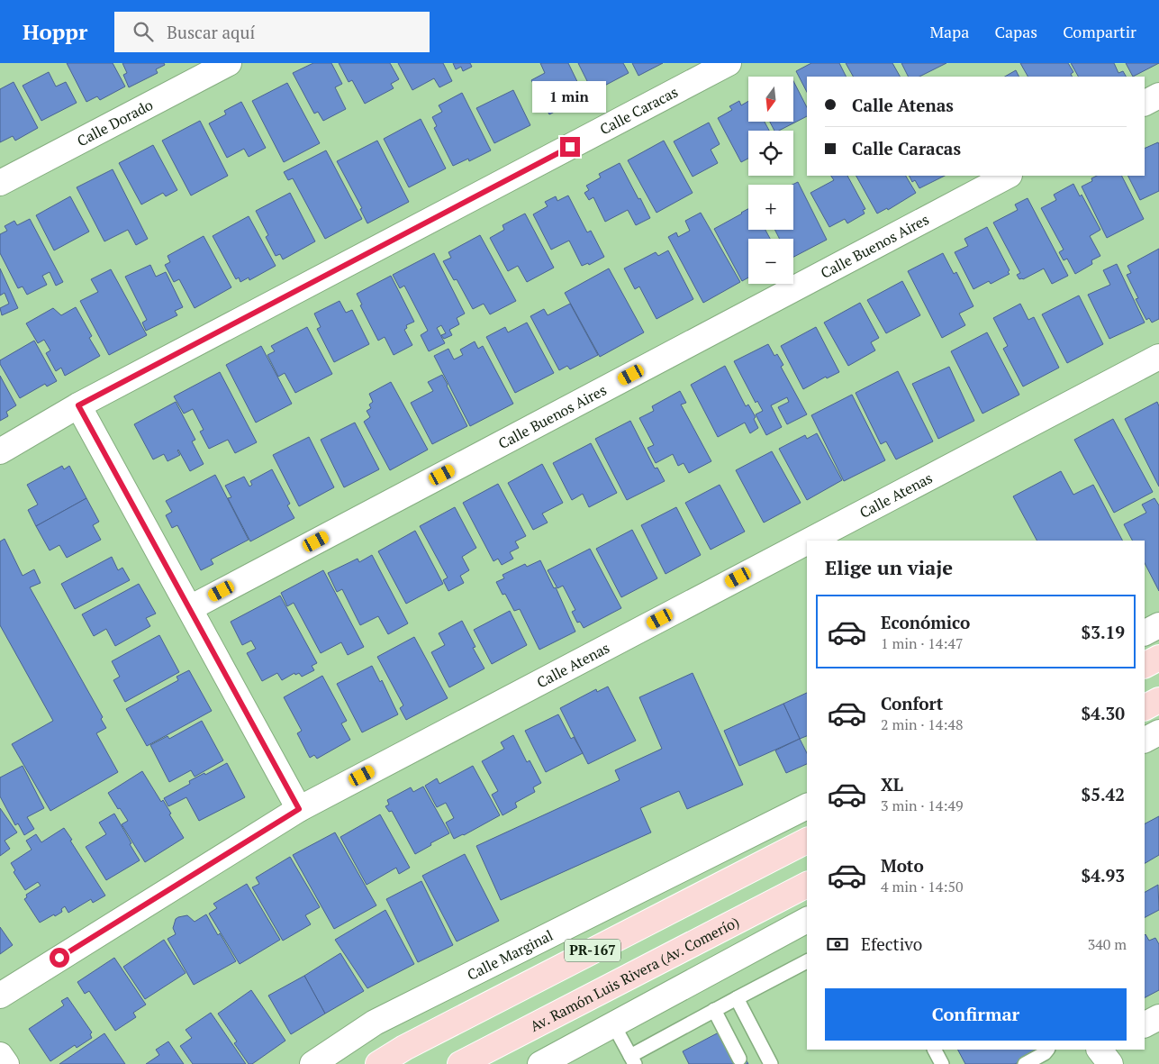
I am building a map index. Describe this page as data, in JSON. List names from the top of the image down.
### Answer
{
  "streets": {
    "main road": ["PR-167", "Av. Ramón Luis Rivera (Av. Comerío)"],
    "street": [
      "Calle Caracas",
      "Calle Dorado",
      "Calle Buenos Aires",
      "Calle Atenas",
      "Calle Marginal"
    ]
  },
  "north": "bottom",
  "page": {
    "header": "Hoppr",
    "search": "Buscar aquí",
    "nav": ["Mapa", "Capas", "Compartir"],
    "map_buttons": ["+", "−"],
    "banner": ["Calle Atenas", "Calle Caracas"],
    "bubble": "1 min",
    "heading": "Elige un viaje",
    "list": [
      {
        "name": "Económico",
        "note": "1 min · 14:47",
        "value": "$3.19"
      },
      {
        "name": "Confort",
        "note": "2 min · 14:48",
        "value": "$4.30"
      },
      {
        "name": "XL",
        "note": "3 min · 14:49",
        "value": "$5.42"
      },
      {
        "name": "Moto",
        "note": "4 min · 14:50",
        "value": "$4.93"
      }
    ],
    "pay": ["Efectivo", "340 m"],
    "buttons": "Confirmar"
  }
}
